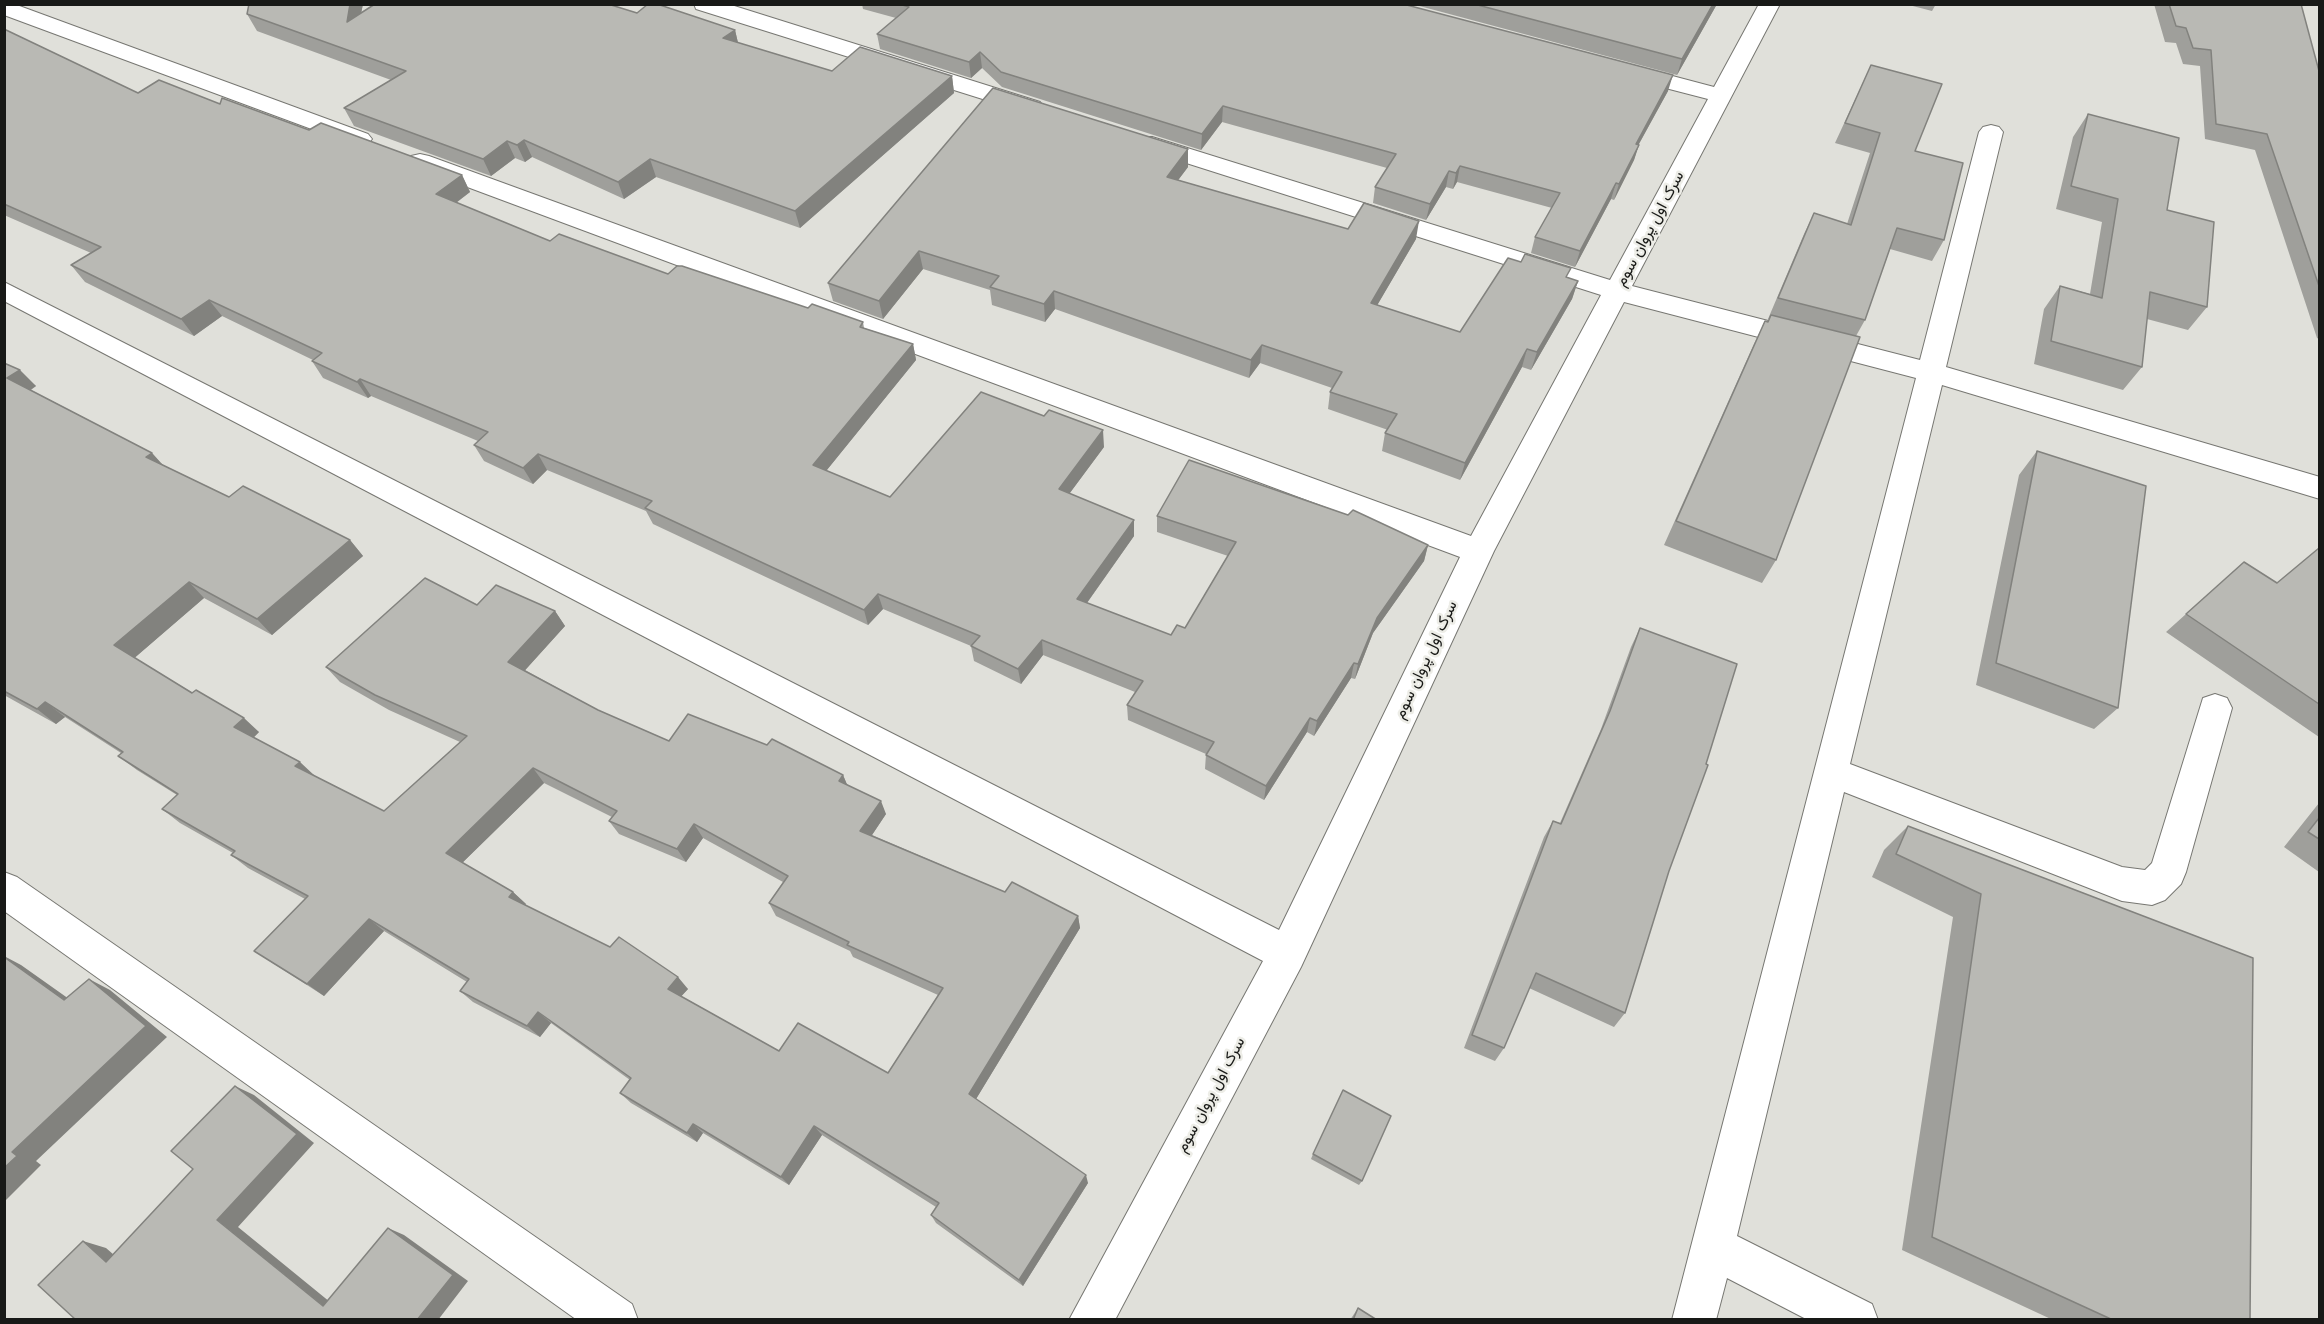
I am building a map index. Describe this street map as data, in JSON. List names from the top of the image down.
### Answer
{
  "streets": {
    "street": ["سرک اول پروان سوم"]
  }
}
